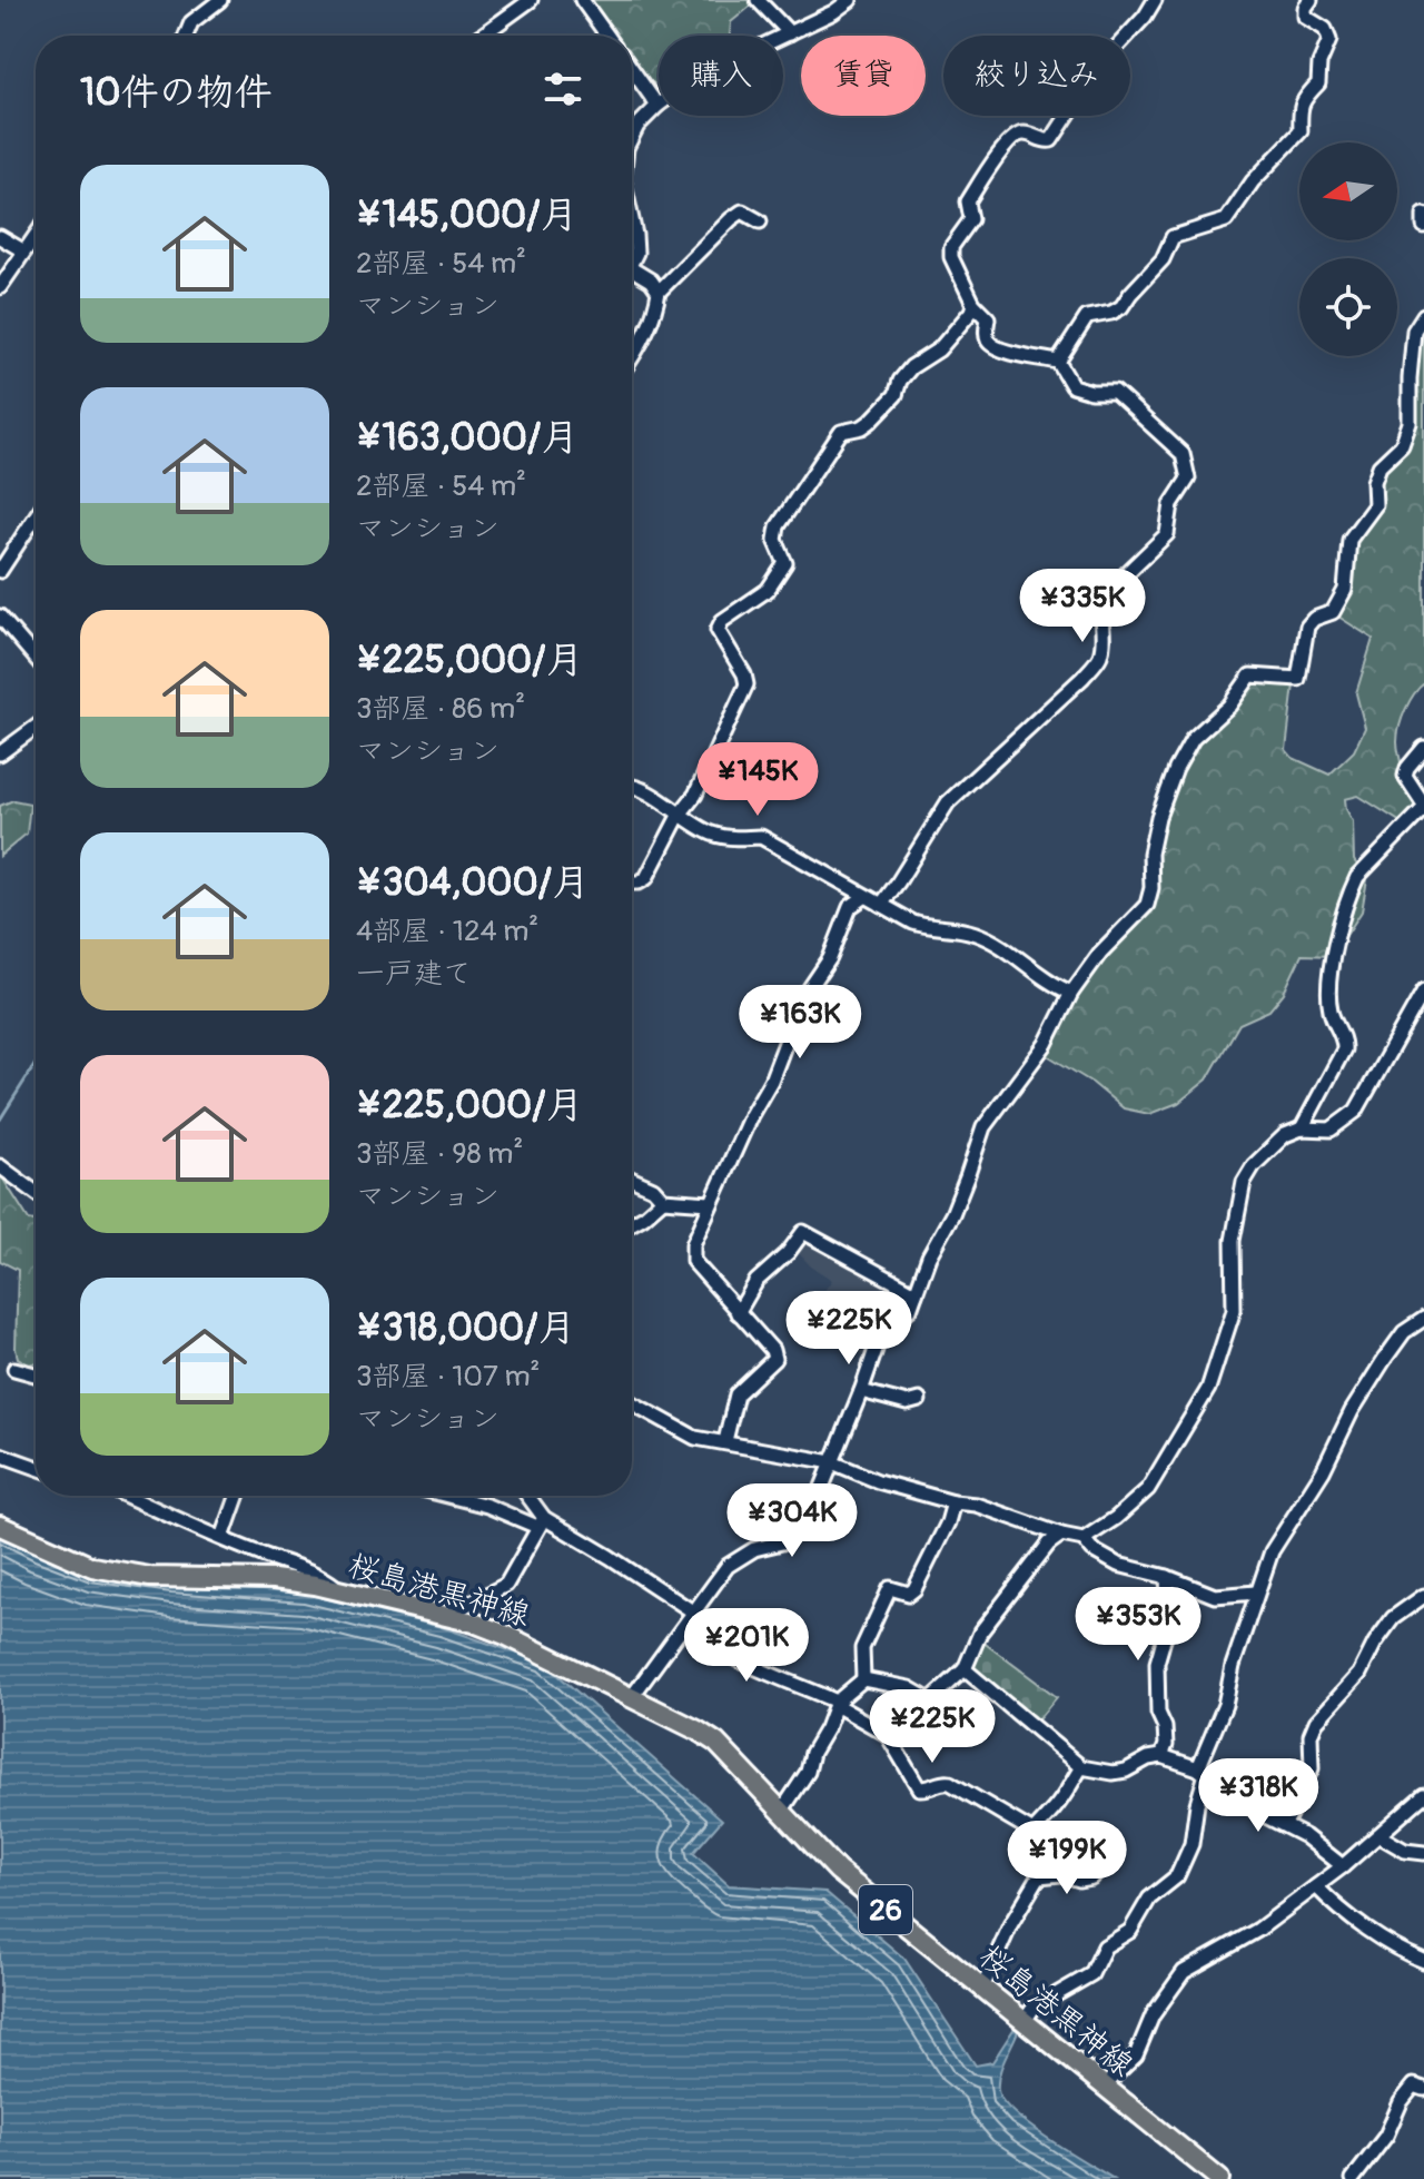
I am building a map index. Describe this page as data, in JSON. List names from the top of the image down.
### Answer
{
  "streets": {
    "main road": ["桜島港黒神線", "26"]
  },
  "north": "left",
  "page": {
    "chip": ["購入", "賃貸", "絞り込み"],
    "heading": "10件の物件",
    "list": [
      {
        "name": "¥145,000/月",
        "note": "2部屋 · 54 m² · マンション"
      },
      {
        "name": "¥163,000/月",
        "note": "2部屋 · 54 m² · マンション"
      },
      {
        "name": "¥225,000/月",
        "note": "3部屋 · 86 m² · マンション"
      },
      {
        "name": "¥304,000/月",
        "note": "4部屋 · 124 m² · 一戸建て"
      },
      {
        "name": "¥225,000/月",
        "note": "3部屋 · 98 m² · マンション"
      },
      {
        "name": "¥318,000/月",
        "note": "3部屋 · 107 m² · マンション"
      }
    ],
    "price": [
      "¥335K",
      "¥145K",
      "¥163K",
      "¥225K",
      "¥304K",
      "¥353K",
      "¥201K",
      "¥225K",
      "¥318K",
      "¥199K"
    ]
  }
}
